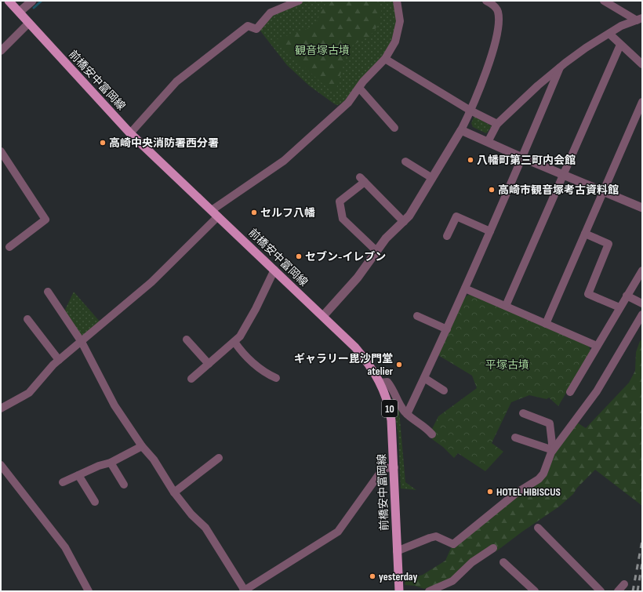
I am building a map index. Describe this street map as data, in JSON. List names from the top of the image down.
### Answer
{
  "streets": {
    "main road": ["前橋安中富岡線", "10"]
  },
  "parks": ["観音塚古墳", "平塚古墳"],
  "places": [
    "高崎中央消防署西分署",
    "八幡町第三町内会館",
    "高崎市観音塚考古資料館",
    "セルフ八幡",
    "セブン-イレブン",
    "ギャラリー毘沙門堂 atelier",
    "HOTEL HIBISCUS",
    "yesterday"
  ]
}
